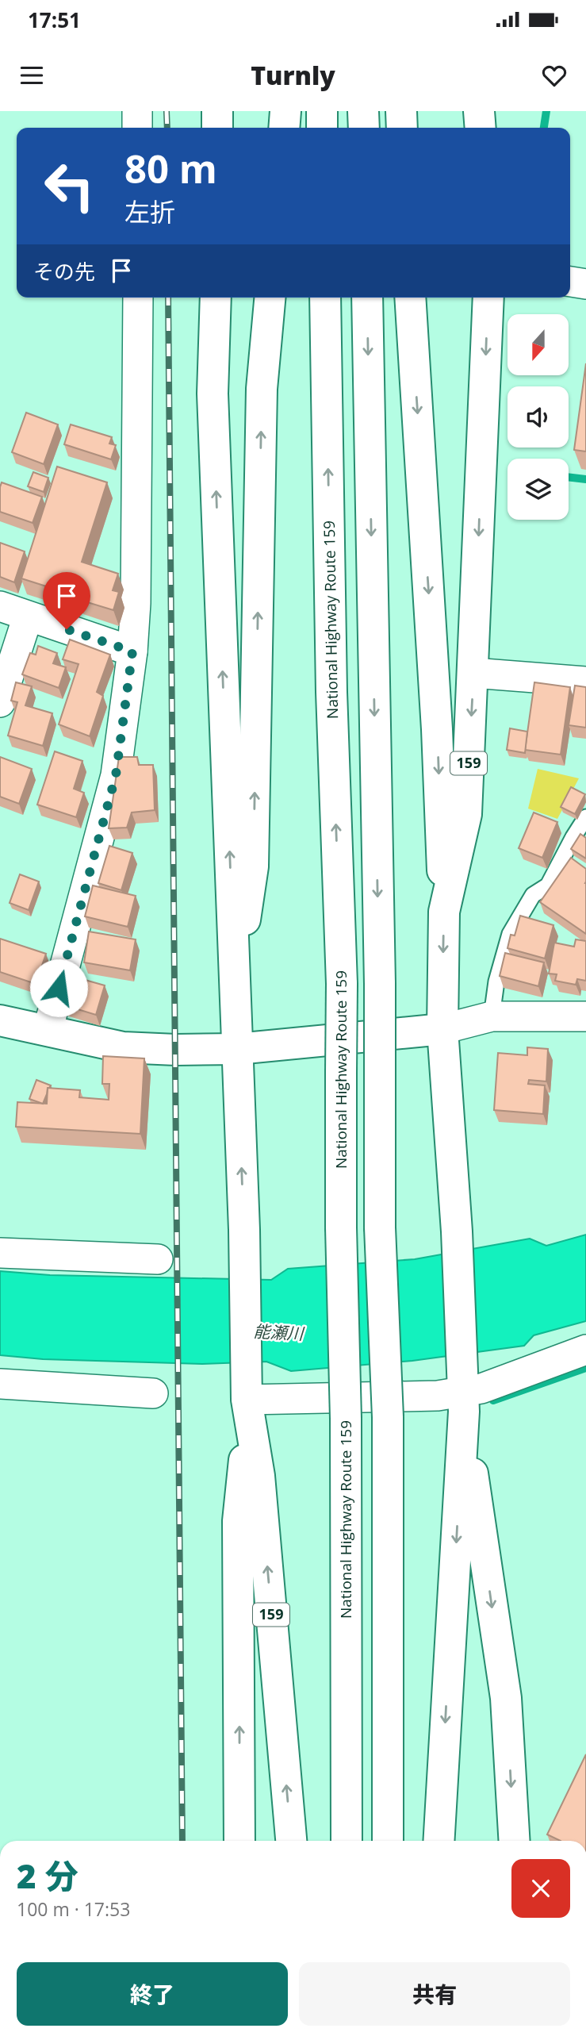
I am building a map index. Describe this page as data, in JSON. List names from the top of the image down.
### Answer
{
  "streets": {
    "main road": ["National Highway Route 159", "159"]
  },
  "water": ["能瀬川"],
  "north": "bottom",
  "page": {
    "status": "17:51",
    "header": "Turnly",
    "turn": ["80 m", "左折"],
    "then": "その先",
    "heading": ["2 分", "100 m · 17:53"],
    "buttons": ["終了", "共有"]
  }
}
